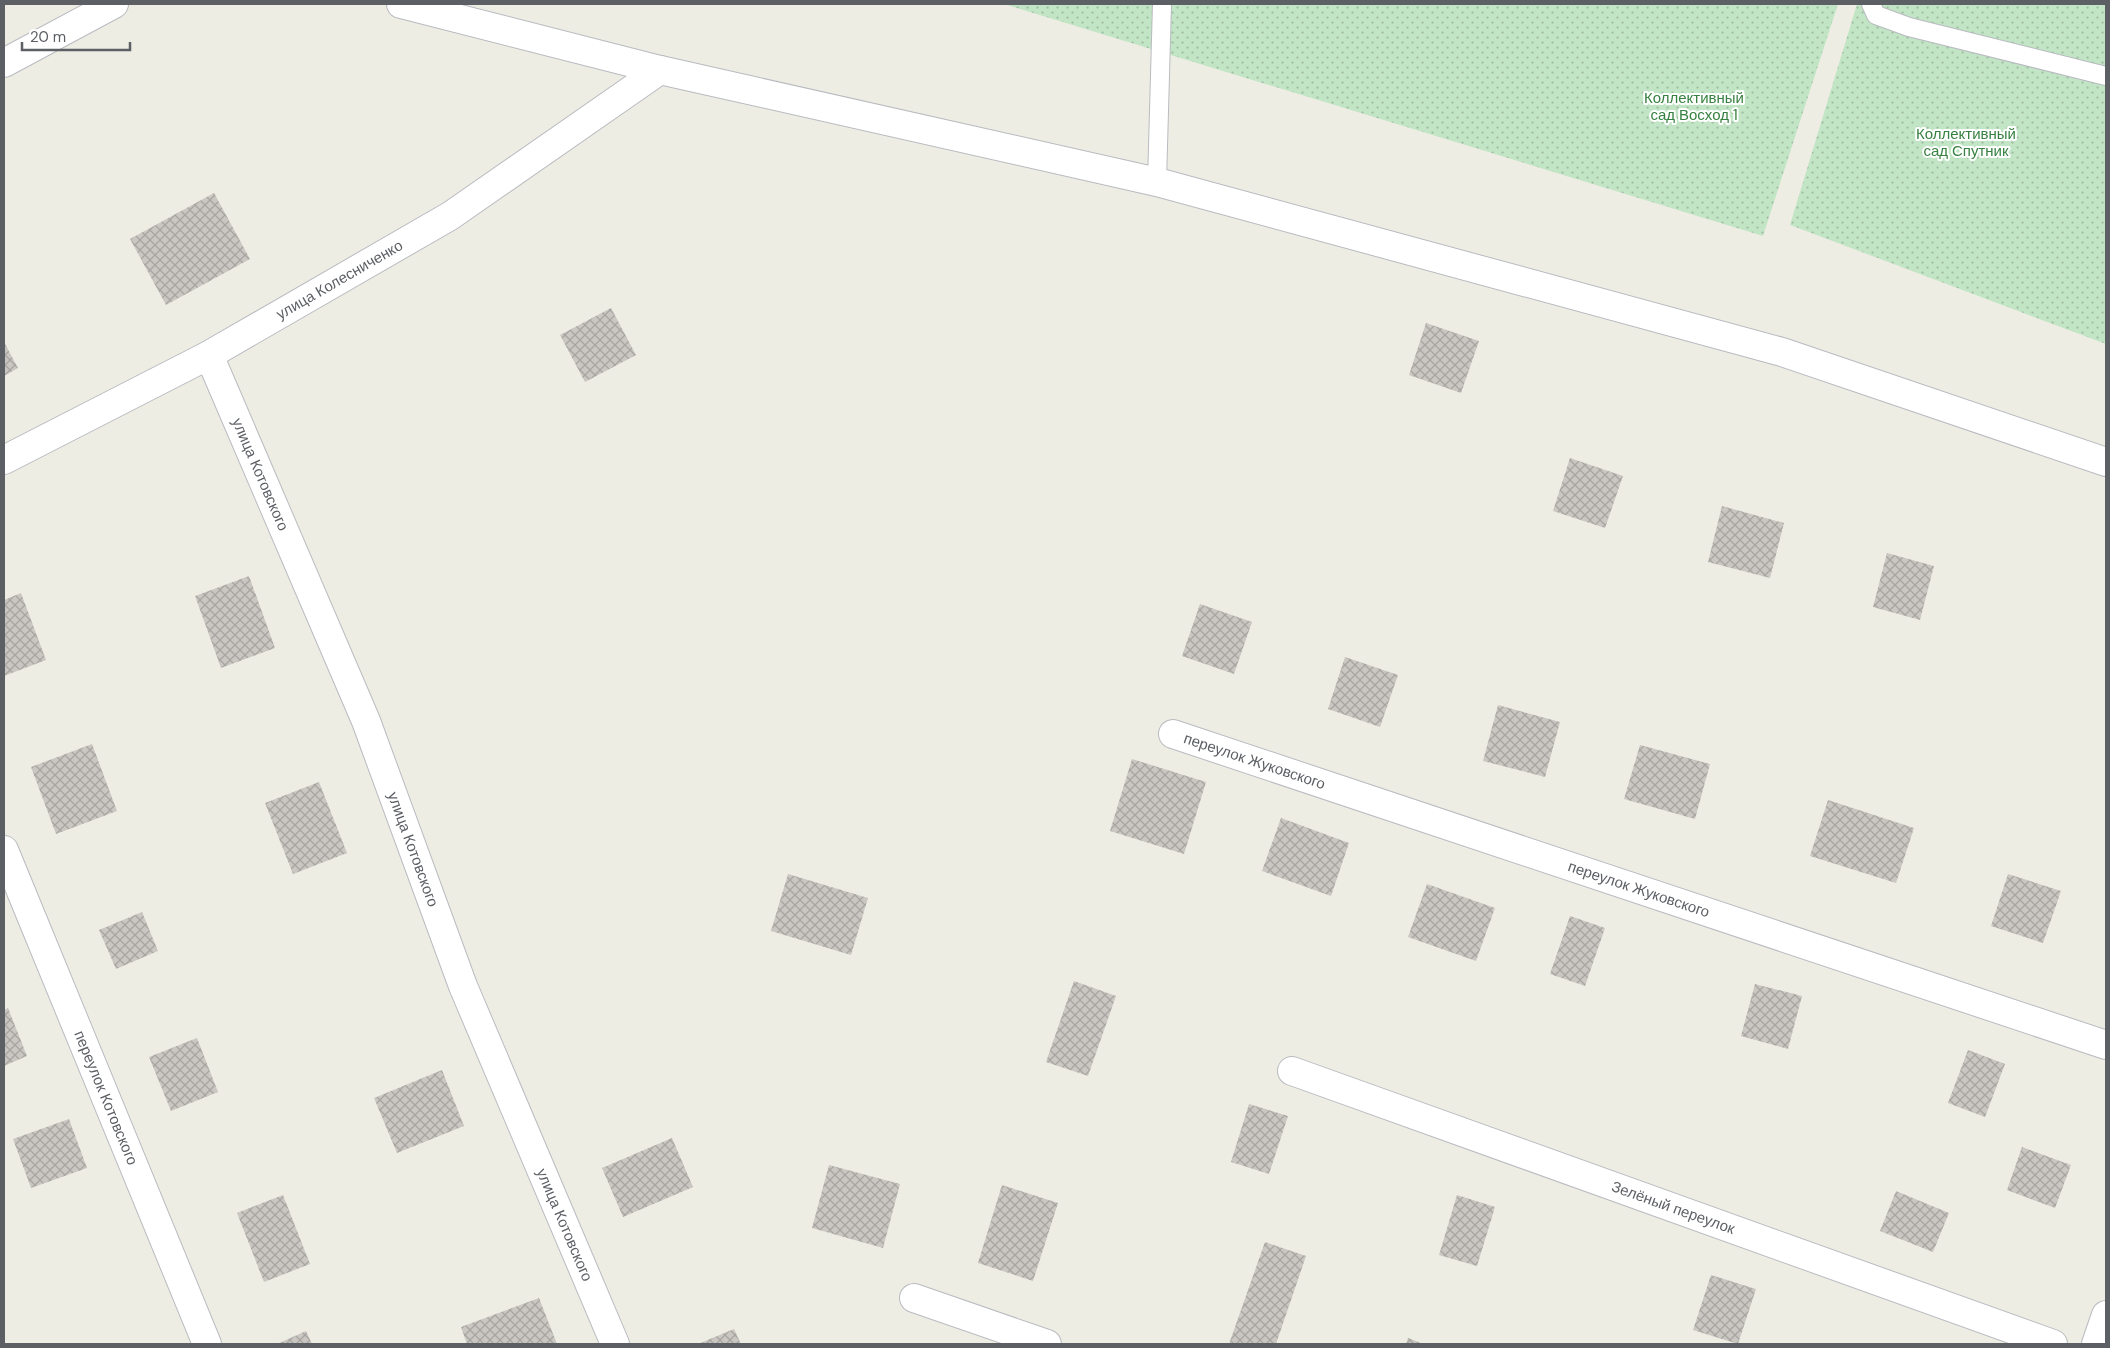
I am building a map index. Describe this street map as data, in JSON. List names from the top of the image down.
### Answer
{
  "streets": {
    "street": [
      "улица Колесниченко",
      "улица Котовского",
      "переулок Жуковского",
      "переулок Котовского",
      "Зелёный переулок"
    ]
  },
  "crossings": [
    ["улица Колесниченко", "улица Котовского"]
  ],
  "parks": ["Коллективный сад Восход 1", "Коллективный сад Спутник"],
  "scale_bar": "20 m"
}
